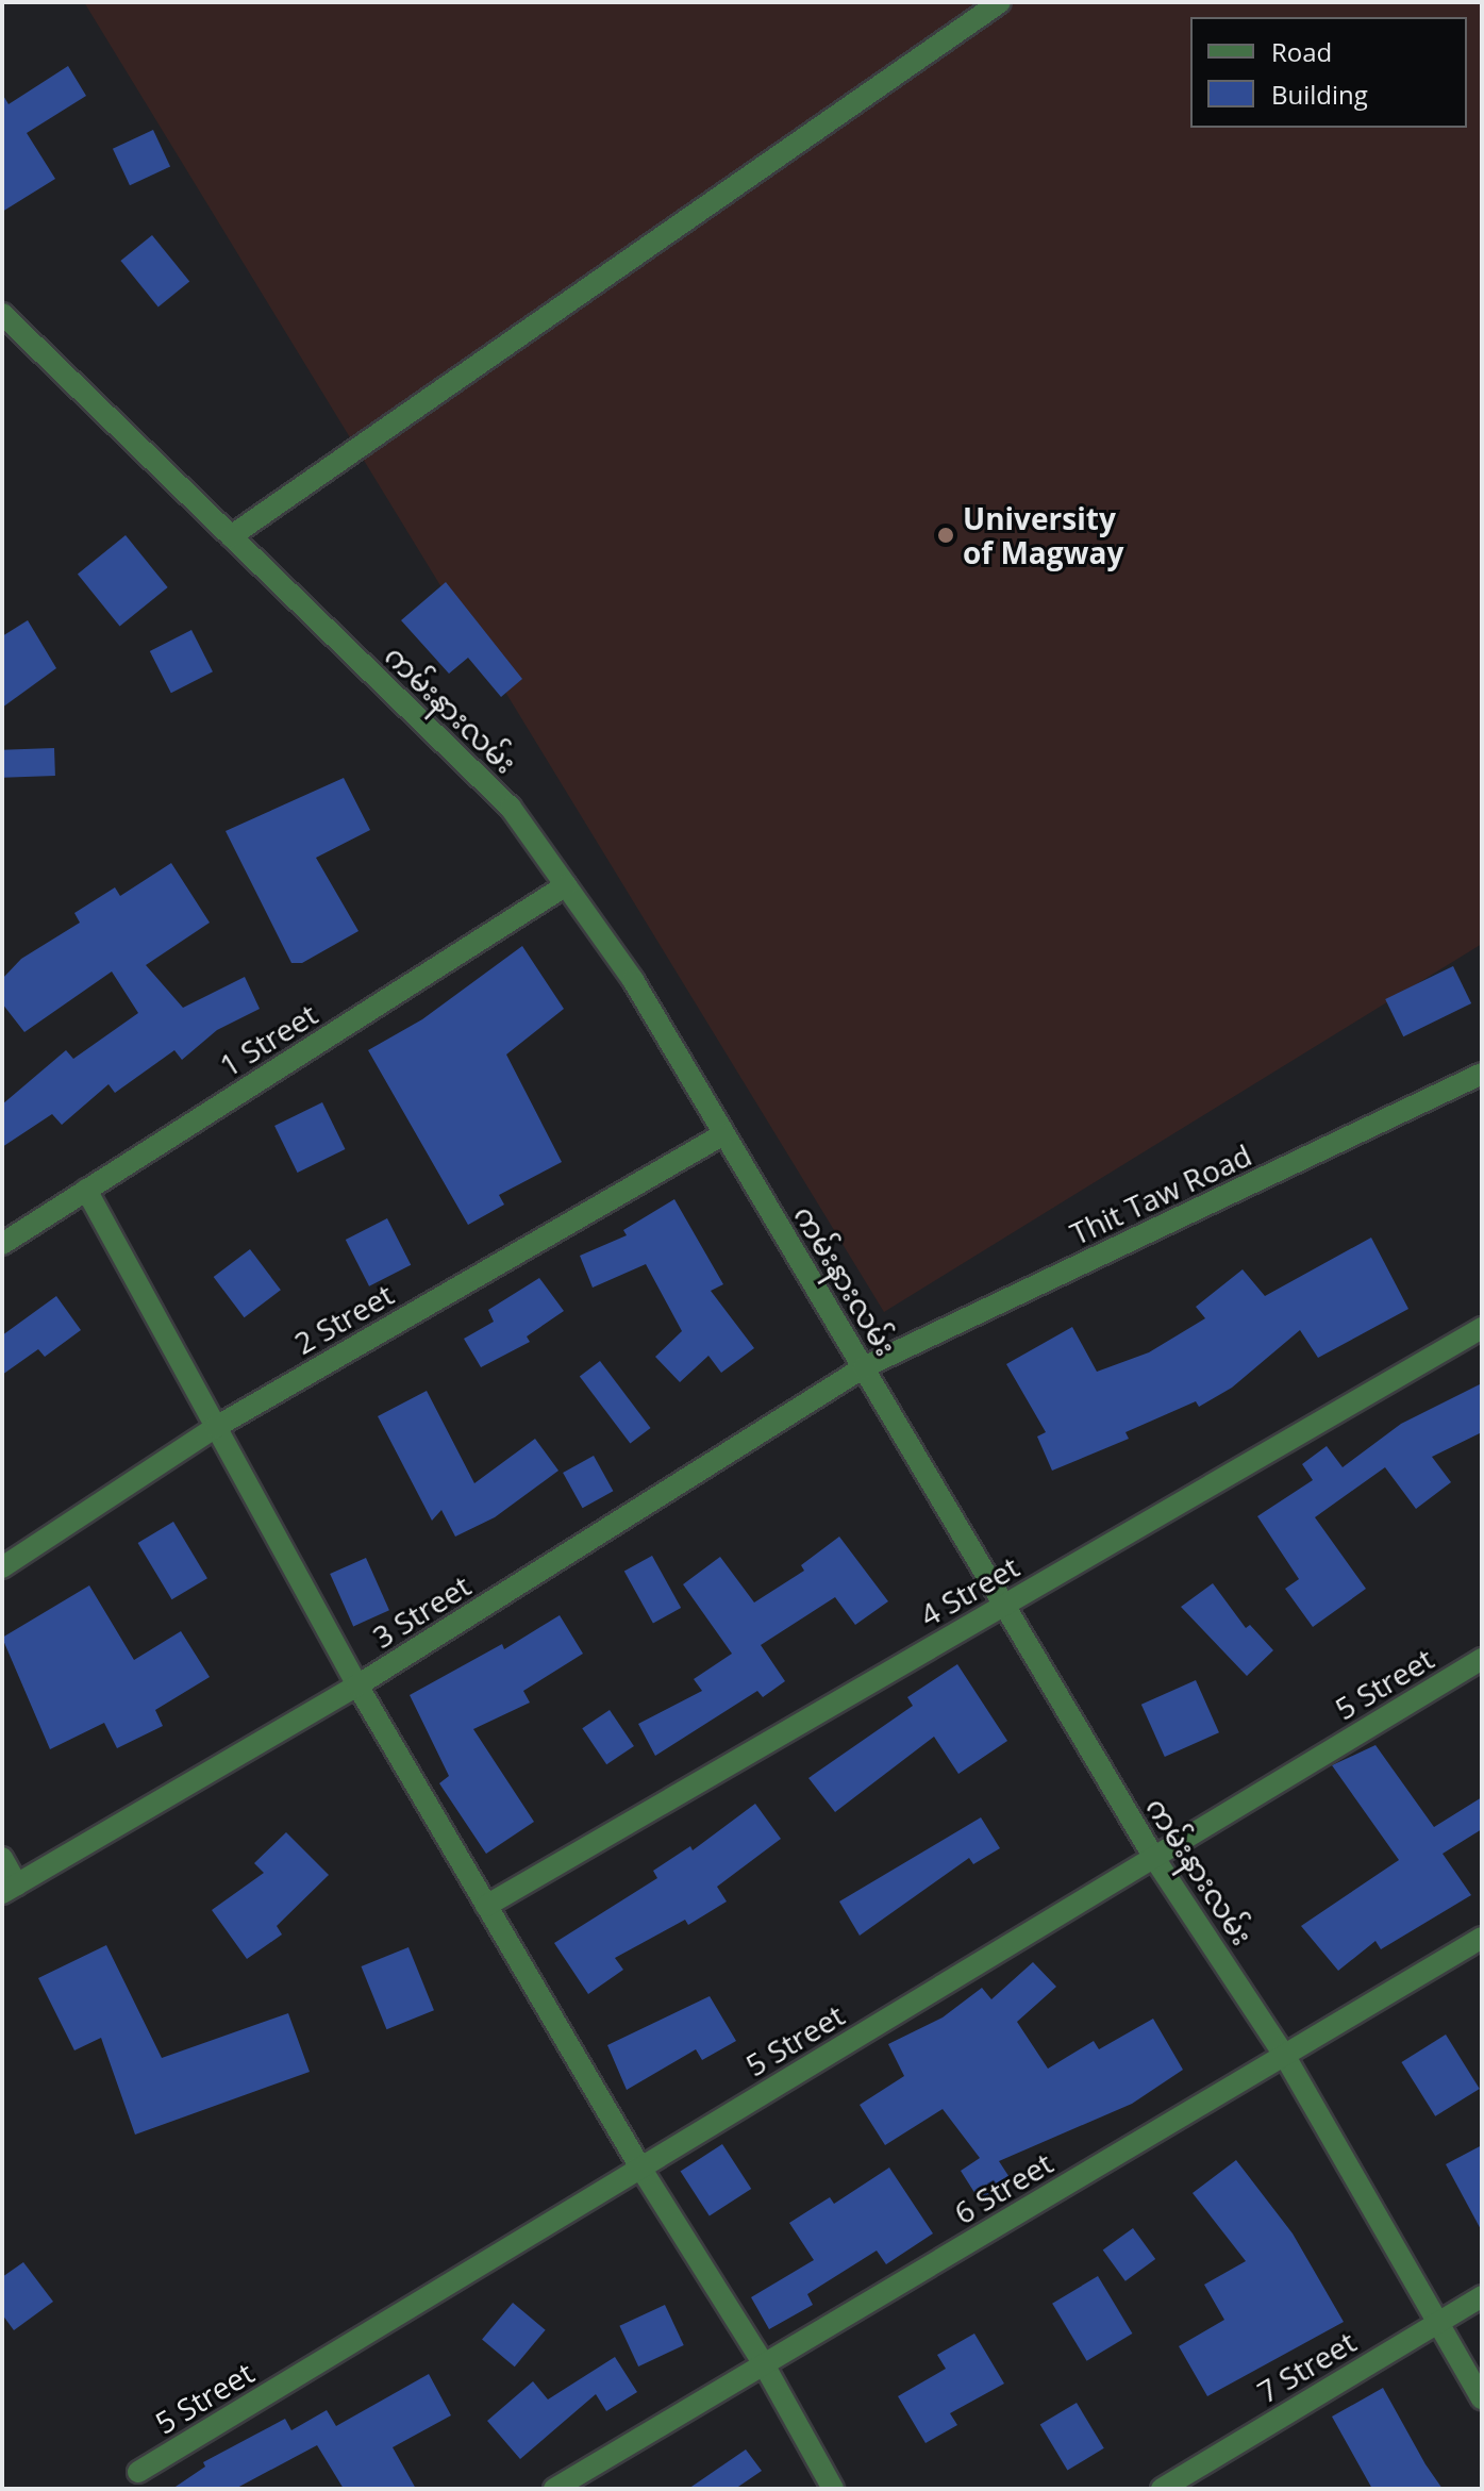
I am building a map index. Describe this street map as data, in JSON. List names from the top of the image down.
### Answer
{
  "streets": {
    "street": [
      "ကမ်းနားလမ်း",
      "1 Street",
      "Thit Taw Road",
      "2 Street",
      "4 Street",
      "3 Street",
      "5 Street",
      "6 Street",
      "7 Street"
    ]
  },
  "crossings": [
    ["ကမ်းနားလမ်း", "1 Street"],
    ["ကမ်းနားလမ်း", "Thit Taw Road"],
    ["ကမ်းနားလမ်း", "2 Street"],
    ["ကမ်းနားလမ်း", "4 Street"],
    ["ကမ်းနားလမ်း", "3 Street"],
    ["ကမ်းနားလမ်း", "5 Street"],
    ["ကမ်းနားလမ်း", "6 Street"],
    ["ကမ်းနားလမ်း", "7 Street"],
    ["Thit Taw Road", "3 Street"]
  ],
  "places": ["University of Magway"],
  "legend": ["Road", "Building"]
}
